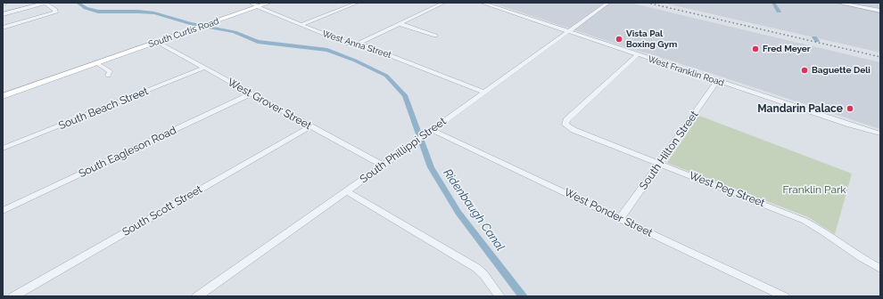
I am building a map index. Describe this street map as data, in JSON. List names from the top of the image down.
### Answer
{
  "streets": {
    "main road": ["South Curtis Road"],
    "street": [
      "West Anna Street",
      "West Franklin Road",
      "West Grover Street",
      "South Beach Street",
      "South Phillippi Street",
      "South Hilton Street",
      "South Eagleson Road",
      "West Peg Street",
      "South Scott Street",
      "West Ponder Street"
    ]
  },
  "crossings": [
    ["South Curtis Road", "West Anna Street"],
    ["South Curtis Road", "West Grover Street"],
    ["West Anna Street", "South Phillippi Street"],
    ["West Franklin Road", "South Phillippi Street"],
    ["West Franklin Road", "South Hilton Street"],
    ["West Franklin Road", "West Peg Street"],
    ["West Grover Street", "South Beach Street"],
    ["West Grover Street", "South Phillippi Street"],
    ["West Grover Street", "South Eagleson Road"],
    ["West Grover Street", "South Scott Street"],
    ["South Phillippi Street", "West Ponder Street"],
    ["South Hilton Street", "West Peg Street"],
    ["South Hilton Street", "West Ponder Street"]
  ],
  "water": ["Ridenbaugh Canal"],
  "parks": ["Franklin Park"],
  "places": [
    "Vista Pal Boxing Gym",
    "Fred Meyer",
    "Baguette Deli",
    "Mandarin Palace"
  ]
}
